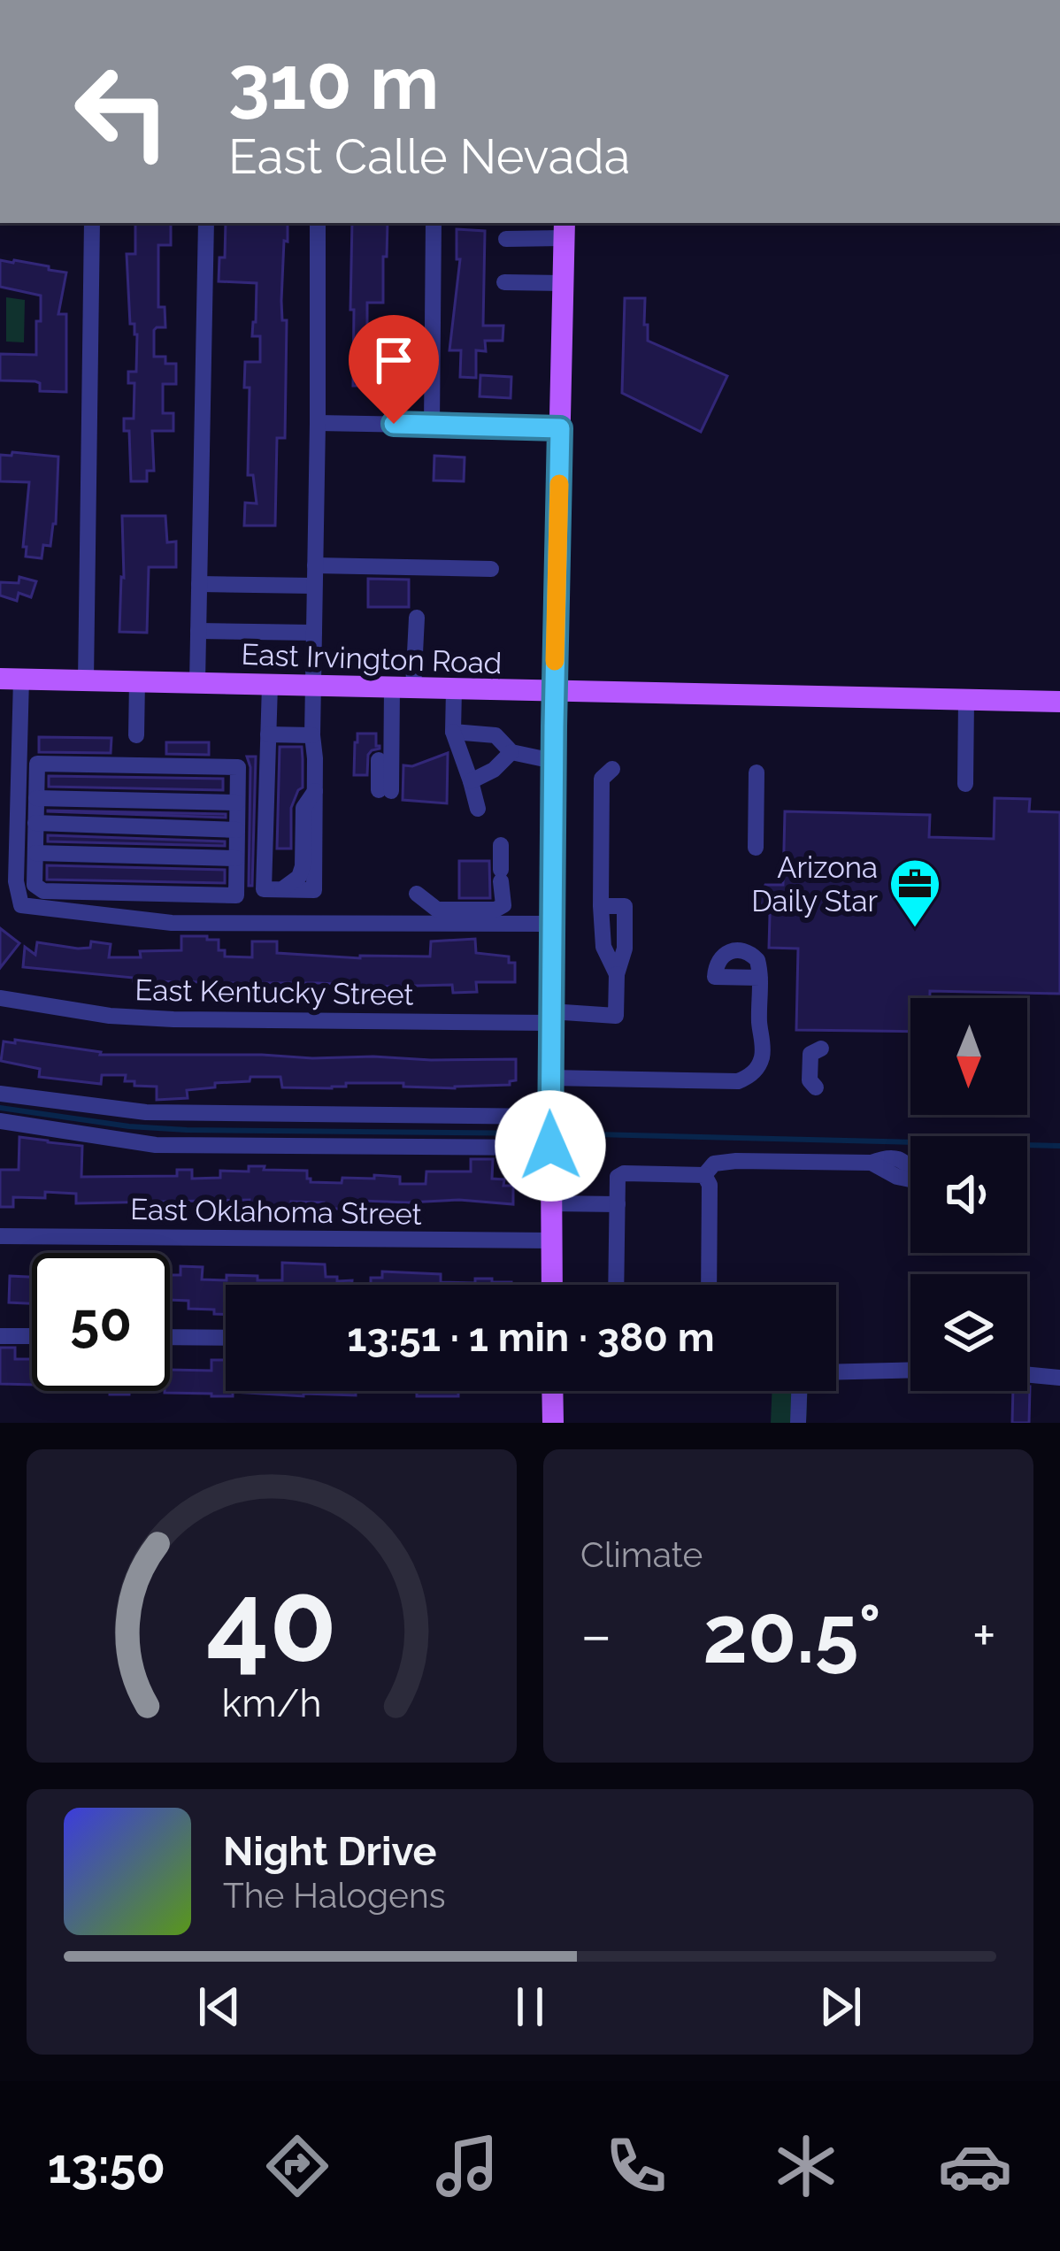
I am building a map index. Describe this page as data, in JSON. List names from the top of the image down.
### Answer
{
  "streets": {
    "main road": ["East Irvington Road"],
    "street": ["East Kentucky Street", "East Oklahoma Street"]
  },
  "places": {
    "office": ["Arizona Daily Star"]
  },
  "north": "bottom",
  "page": {
    "turn": ["310 m", "East Calle Nevada"],
    "limit": "50",
    "trip": "13:51 · 1 min · 380 m",
    "tile": "Climate",
    "heat": ["−", "20.5°", "+"],
    "song": ["Night Drive", "The Halogens"],
    "tabs": "13:50",
    "gauge": ["40", "km/h"]
  }
}
